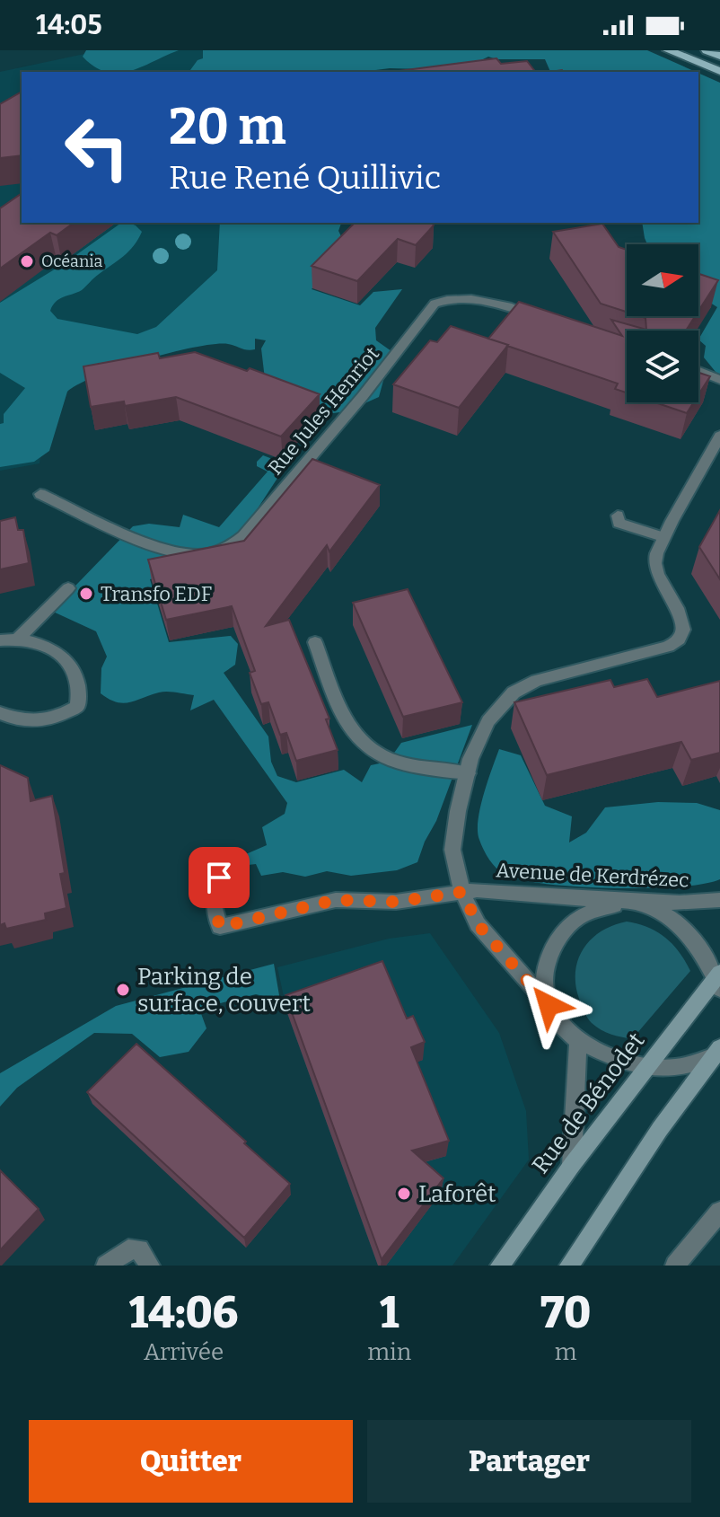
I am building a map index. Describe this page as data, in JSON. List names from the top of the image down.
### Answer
{
  "streets": {
    "street": ["Rue Jules Henriot", "Avenue de Kerdrézec", "Rue de Bénodet"]
  },
  "crossings": [
    ["Avenue de Kerdrézec", "Rue de Bénodet"]
  ],
  "places": [
    "Océania",
    "Transfo EDF",
    "Parking de surface, couvert",
    "Laforêt"
  ],
  "north": "right",
  "page": {
    "status": "14:05",
    "turn": ["20 m", "Rue René Quillivic"],
    "eta": [
      "14:06",
      "Arrivée",
      "1",
      "min",
      "70",
      "m"
    ],
    "buttons": ["Quitter", "Partager"]
  }
}
